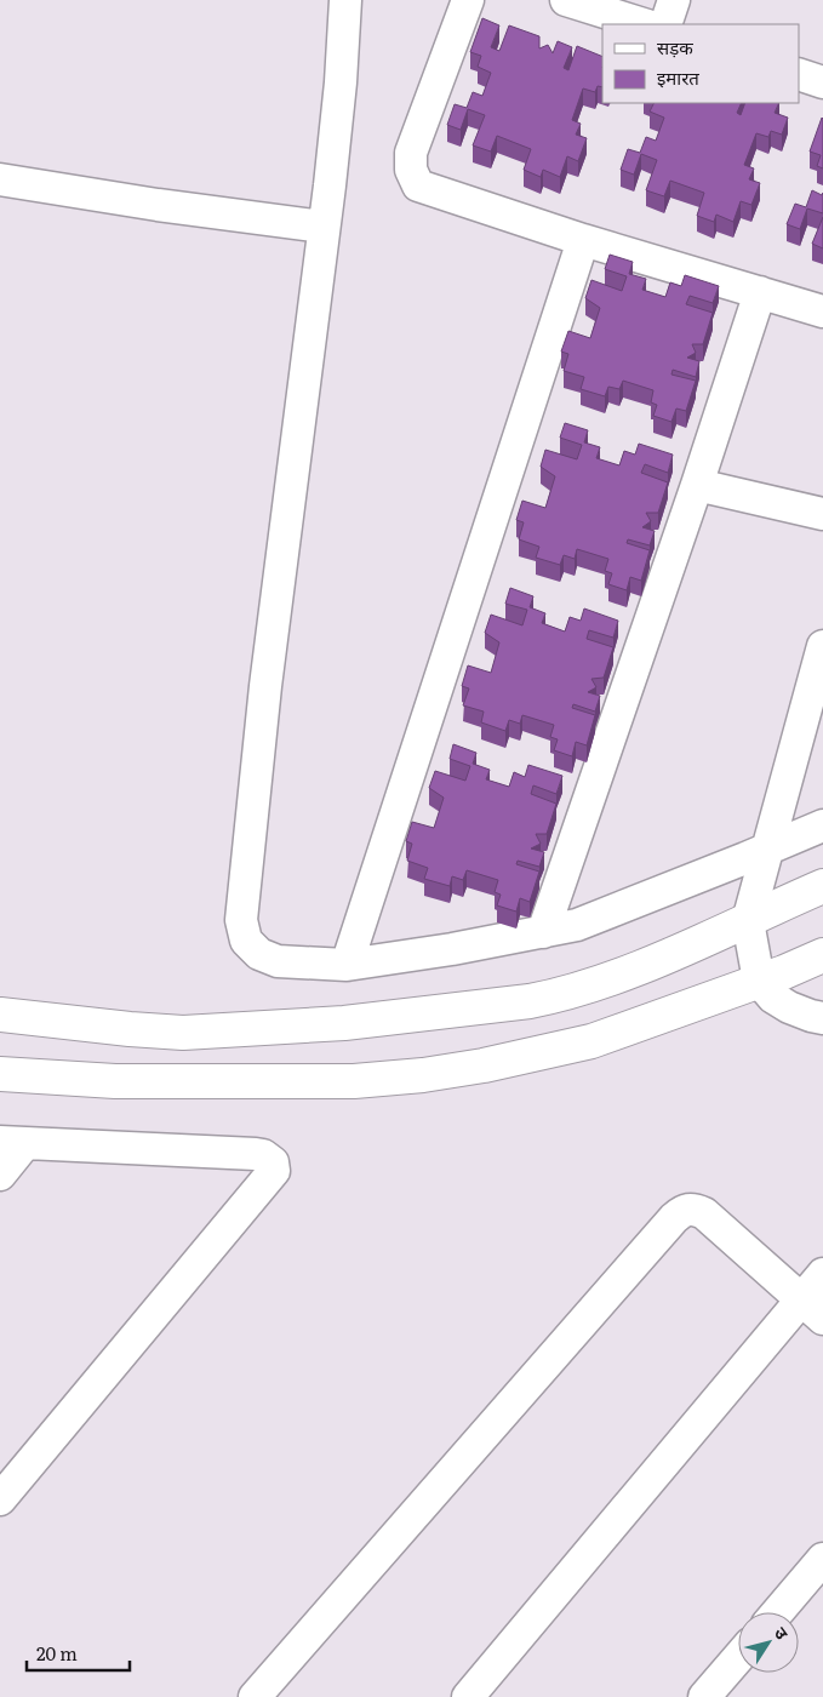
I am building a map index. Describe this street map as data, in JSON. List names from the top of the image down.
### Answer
{
  "legend": ["सड़क", "इमारत"],
  "scale_bar": "20 m",
  "north": "top right"
}
